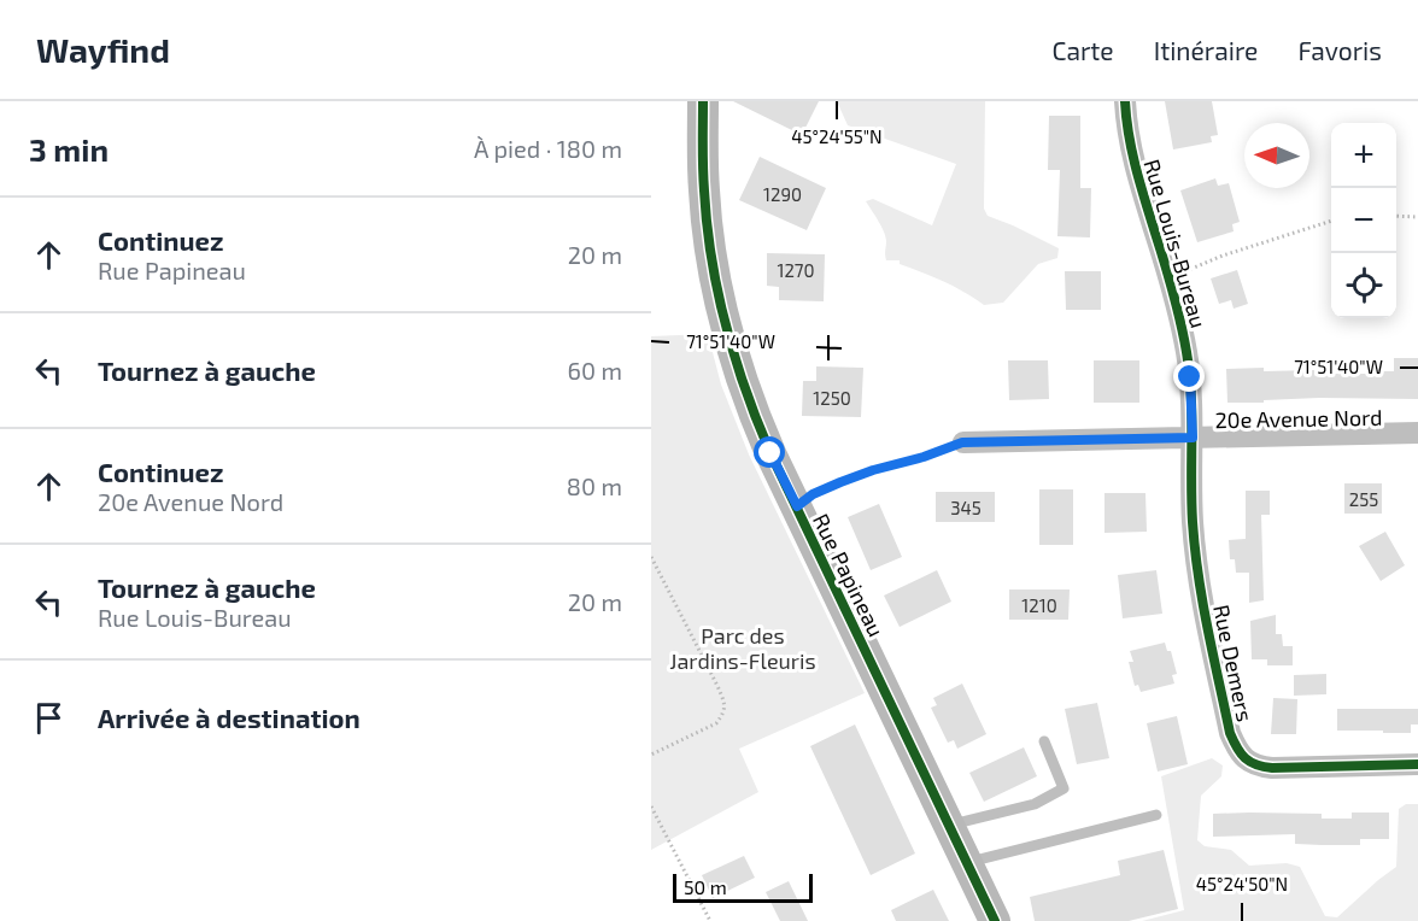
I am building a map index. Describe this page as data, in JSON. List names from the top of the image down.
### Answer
{
  "streets": {
    "street": [
      "Rue Louis-Bureau",
      "20e Avenue Nord",
      "Rue Papineau",
      "Rue Demers"
    ]
  },
  "crossings": [
    ["Rue Louis-Bureau", "20e Avenue Nord"],
    ["Rue Louis-Bureau", "Rue Demers"],
    ["20e Avenue Nord", "Rue Demers"]
  ],
  "parks": ["Parc des Jardins-Fleuris"],
  "house_numbers": [
    "1290",
    "1270",
    "1250",
    "255",
    "345",
    "1210"
  ],
  "scale_bar": "50 m",
  "north": "left",
  "page": {
    "header": "Wayfind",
    "nav": ["Carte", "Itinéraire", "Favoris"],
    "heading": ["3 min", "À pied · 180 m"],
    "map_buttons": ["+", "−"],
    "list": [
      ["Continuez", "Rue Papineau", "20 m"],
      ["Tournez à gauche", "60 m"],
      ["Continuez", "20e Avenue Nord", "80 m"],
      ["Tournez à gauche", "Rue Louis-Bureau", "20 m"],
      "Arrivée à destination"
    ],
    "scale": "50 m"
  },
  "coordinates": ["45°24'55\"N", "71°51'40\"W", "45°24'50\"N"]
}
